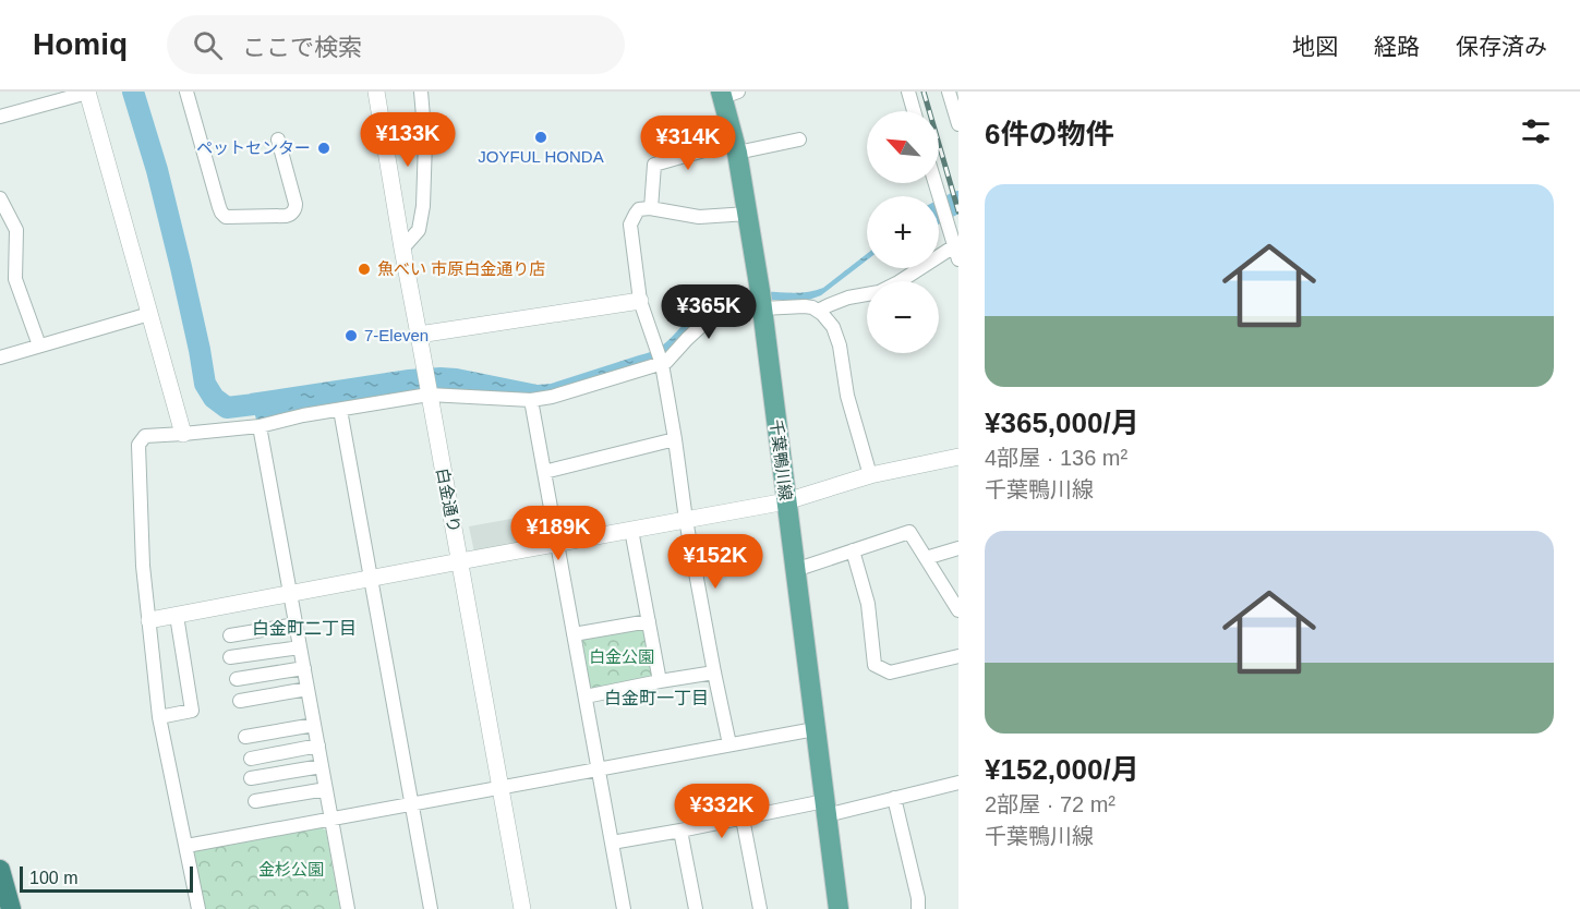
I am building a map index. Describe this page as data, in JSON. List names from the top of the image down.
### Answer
{
  "streets": {
    "main road": ["千葉鴨川線"],
    "street": ["白金通り"]
  },
  "districts": ["白金町二丁目", "白金町一丁目"],
  "parks": ["白金公園", "金杉公園"],
  "places": [
    "JOYFUL HONDA",
    "ペットセンター",
    "魚べい 市原白金通り店",
    "7-Eleven"
  ],
  "scale_bar": "100 m",
  "north": "top left",
  "page": {
    "header": "Homiq",
    "search": "ここで検索",
    "nav": ["地図", "経路", "保存済み"],
    "heading": "6件の物件",
    "map_buttons": ["+", "−"],
    "price": [
      "¥133K",
      "¥314K",
      "¥365K",
      "¥189K",
      "¥152K",
      "¥332K"
    ],
    "list": [
      {
        "name": "¥365,000/月",
        "note": "4部屋 · 136 m² · 千葉鴨川線"
      },
      {
        "name": "¥152,000/月",
        "note": "2部屋 · 72 m² · 千葉鴨川線"
      }
    ],
    "scale": "100 m"
  }
}
